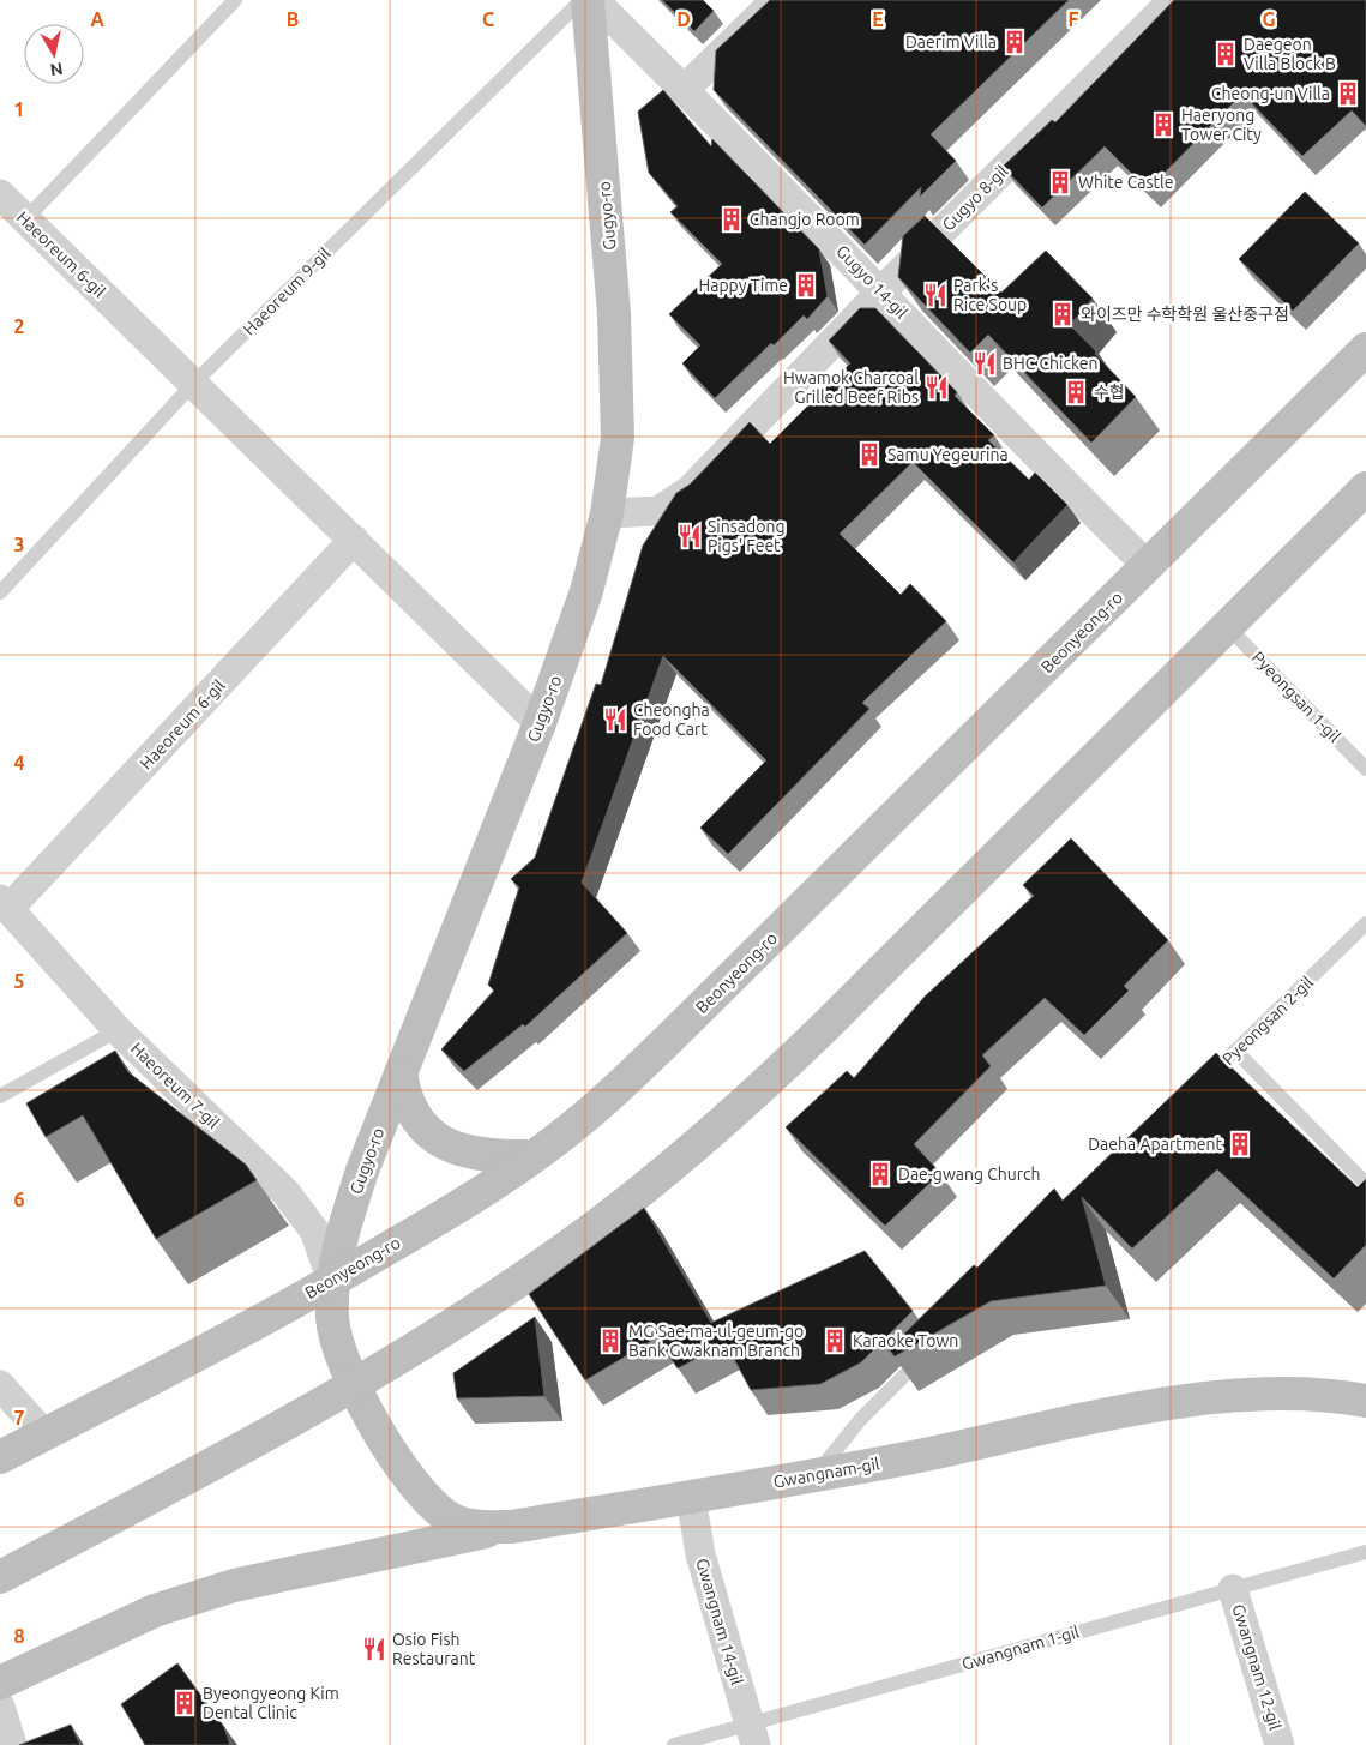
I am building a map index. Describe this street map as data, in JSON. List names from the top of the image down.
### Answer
{
  "streets": {
    "main road": ["Gugyo-ro", "Beonyeong-ro", "Gwangnam-gil"],
    "street": [
      "Gugyo 8-gil",
      "Haeoreum 6-gil",
      "Gugyo 14-gil",
      "Haeoreum 7-gil",
      "Gwangnam 14-gil",
      "Gwangnam 12-gil"
    ],
    "lane": [
      "Haeoreum 9-gil",
      "Pyeongsan 1-gil",
      "Pyeongsan 2-gil",
      "Gwangnam 1-gil"
    ]
  },
  "crossings": [
    ["Gugyo 8-gil", "Gugyo-ro"],
    ["Gugyo 8-gil", "Gugyo 14-gil"],
    ["Gugyo-ro", "Haeoreum 6-gil"],
    ["Gugyo-ro", "Beonyeong-ro"],
    ["Gugyo-ro", "Haeoreum 7-gil"],
    ["Gugyo-ro", "Gwangnam-gil"],
    ["Haeoreum 6-gil", "Haeoreum 9-gil"],
    ["Haeoreum 6-gil", "Haeoreum 7-gil"],
    ["Gugyo 14-gil", "Beonyeong-ro"],
    ["Beonyeong-ro", "Haeoreum 7-gil"],
    ["Gwangnam-gil", "Gwangnam 14-gil"],
    ["Gwangnam 14-gil", "Gwangnam 1-gil"],
    ["Gwangnam 1-gil", "Gwangnam 12-gil"]
  ],
  "places": {
    "building": [
      "Daerim Villa",
      "Daegeon Villa Block B",
      "Cheong-un Villa",
      "Haeryong Tower City",
      "White Castle",
      "Changjo Room",
      "Happy Time",
      "와이즈만 수학학원 울산중구점",
      "수협",
      "Samu Yegeurina",
      "Daeha Apartment",
      "Dae-gwang Church",
      "MG Sae-ma-ul-geum-go Bank Gwaknam Branch",
      "Karaoke Town",
      "Byeongyeong Kim Dental Clinic"
    ],
    "restaurant": [
      "Park's Rice Soup",
      "BHC Chicken",
      "Hwamok Charcoal Grilled Beef Ribs",
      "Sinsadong Pigs' Feet",
      "Cheongha Food Cart",
      "Osio Fish Restaurant"
    ]
  },
  "north": "bottom",
  "grid": {
    "columns": [
      "A",
      "B",
      "C",
      "D",
      "E",
      "F",
      "G"
    ],
    "rows": [
      "1",
      "2",
      "3",
      "4",
      "5",
      "6",
      "7",
      "8"
    ]
  }
}
